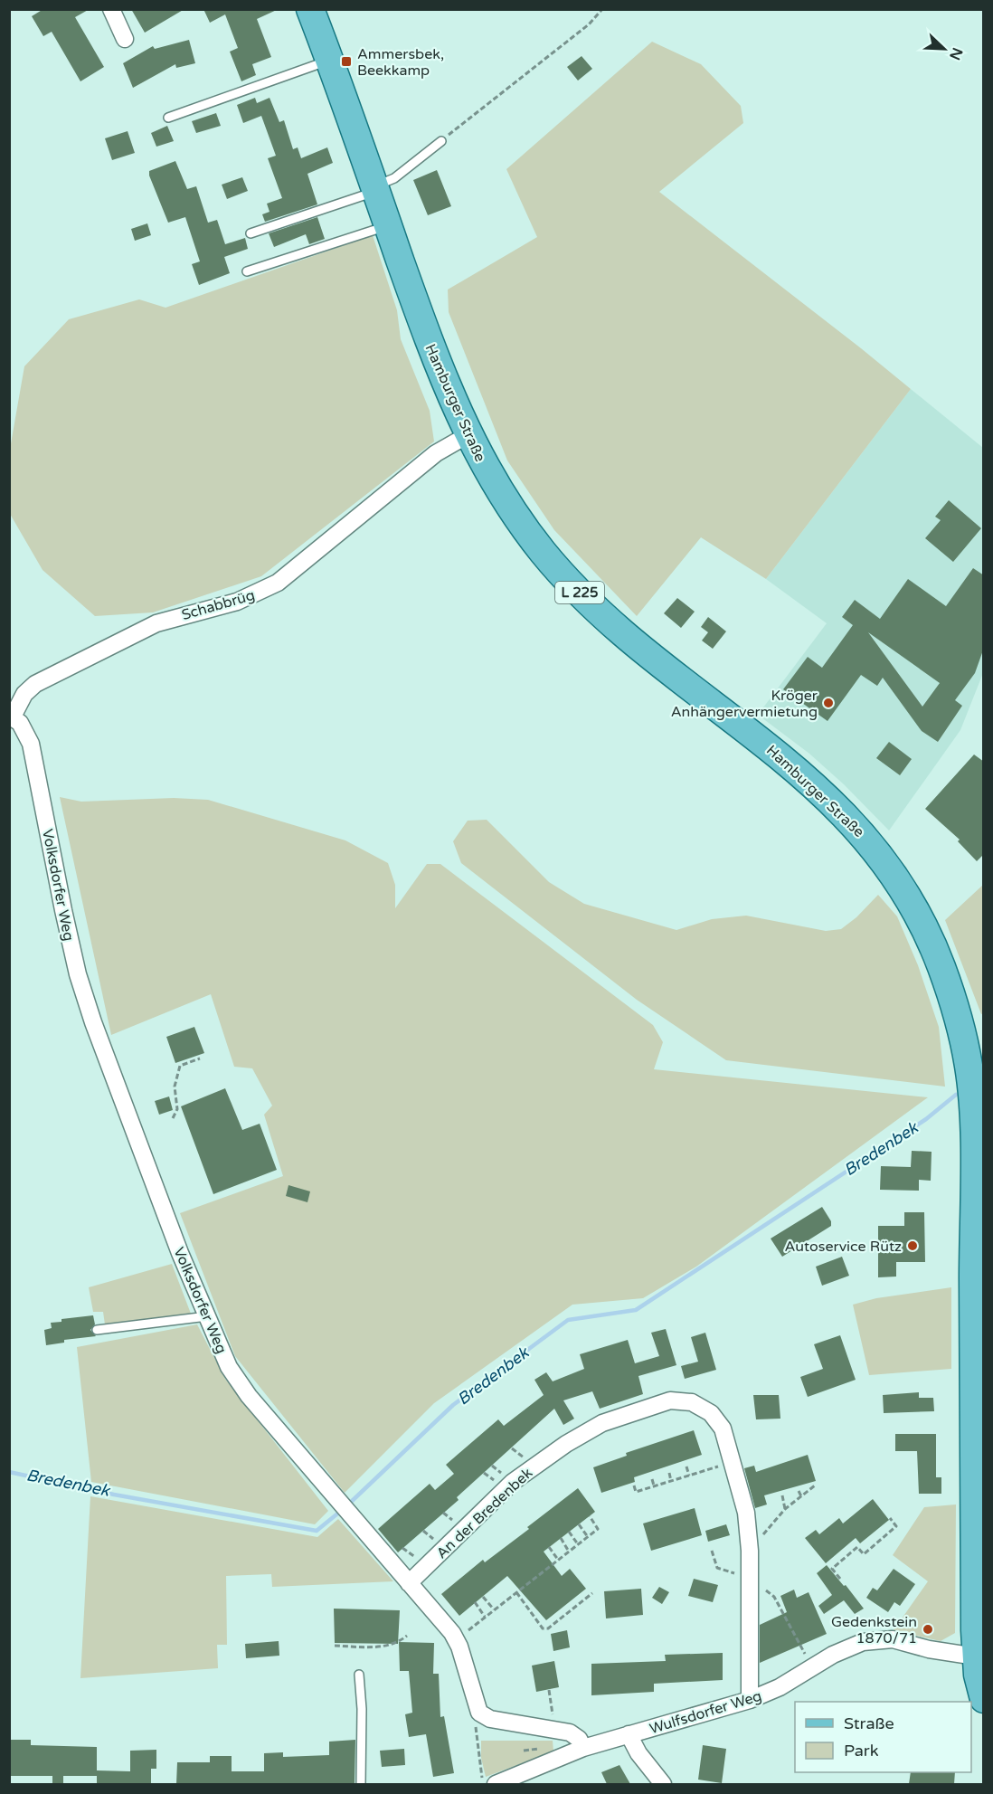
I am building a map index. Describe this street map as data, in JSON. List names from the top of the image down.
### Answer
{
  "streets": {
    "main road": ["Hamburger Straße", "L 225"],
    "street": [
      "Schabbrüg",
      "Volksdorfer Weg",
      "An der Bredenbek",
      "Wulfsdorfer Weg"
    ]
  },
  "crossings": [
    ["Hamburger Straße", "Schabbrüg"],
    ["Hamburger Straße", "Wulfsdorfer Weg"],
    ["Schabbrüg", "Volksdorfer Weg"],
    ["Volksdorfer Weg", "An der Bredenbek"],
    ["An der Bredenbek", "Wulfsdorfer Weg"]
  ],
  "water": ["Bredenbek"],
  "places": {
    "transit": ["Ammersbek, Beekkamp"],
    "other": ["Kröger Anhängervermietung", "Autoservice Rütz", "Gedenkstein 1870/71"]
  },
  "legend": ["Straße", "Park"],
  "north": "bottom right"
}
